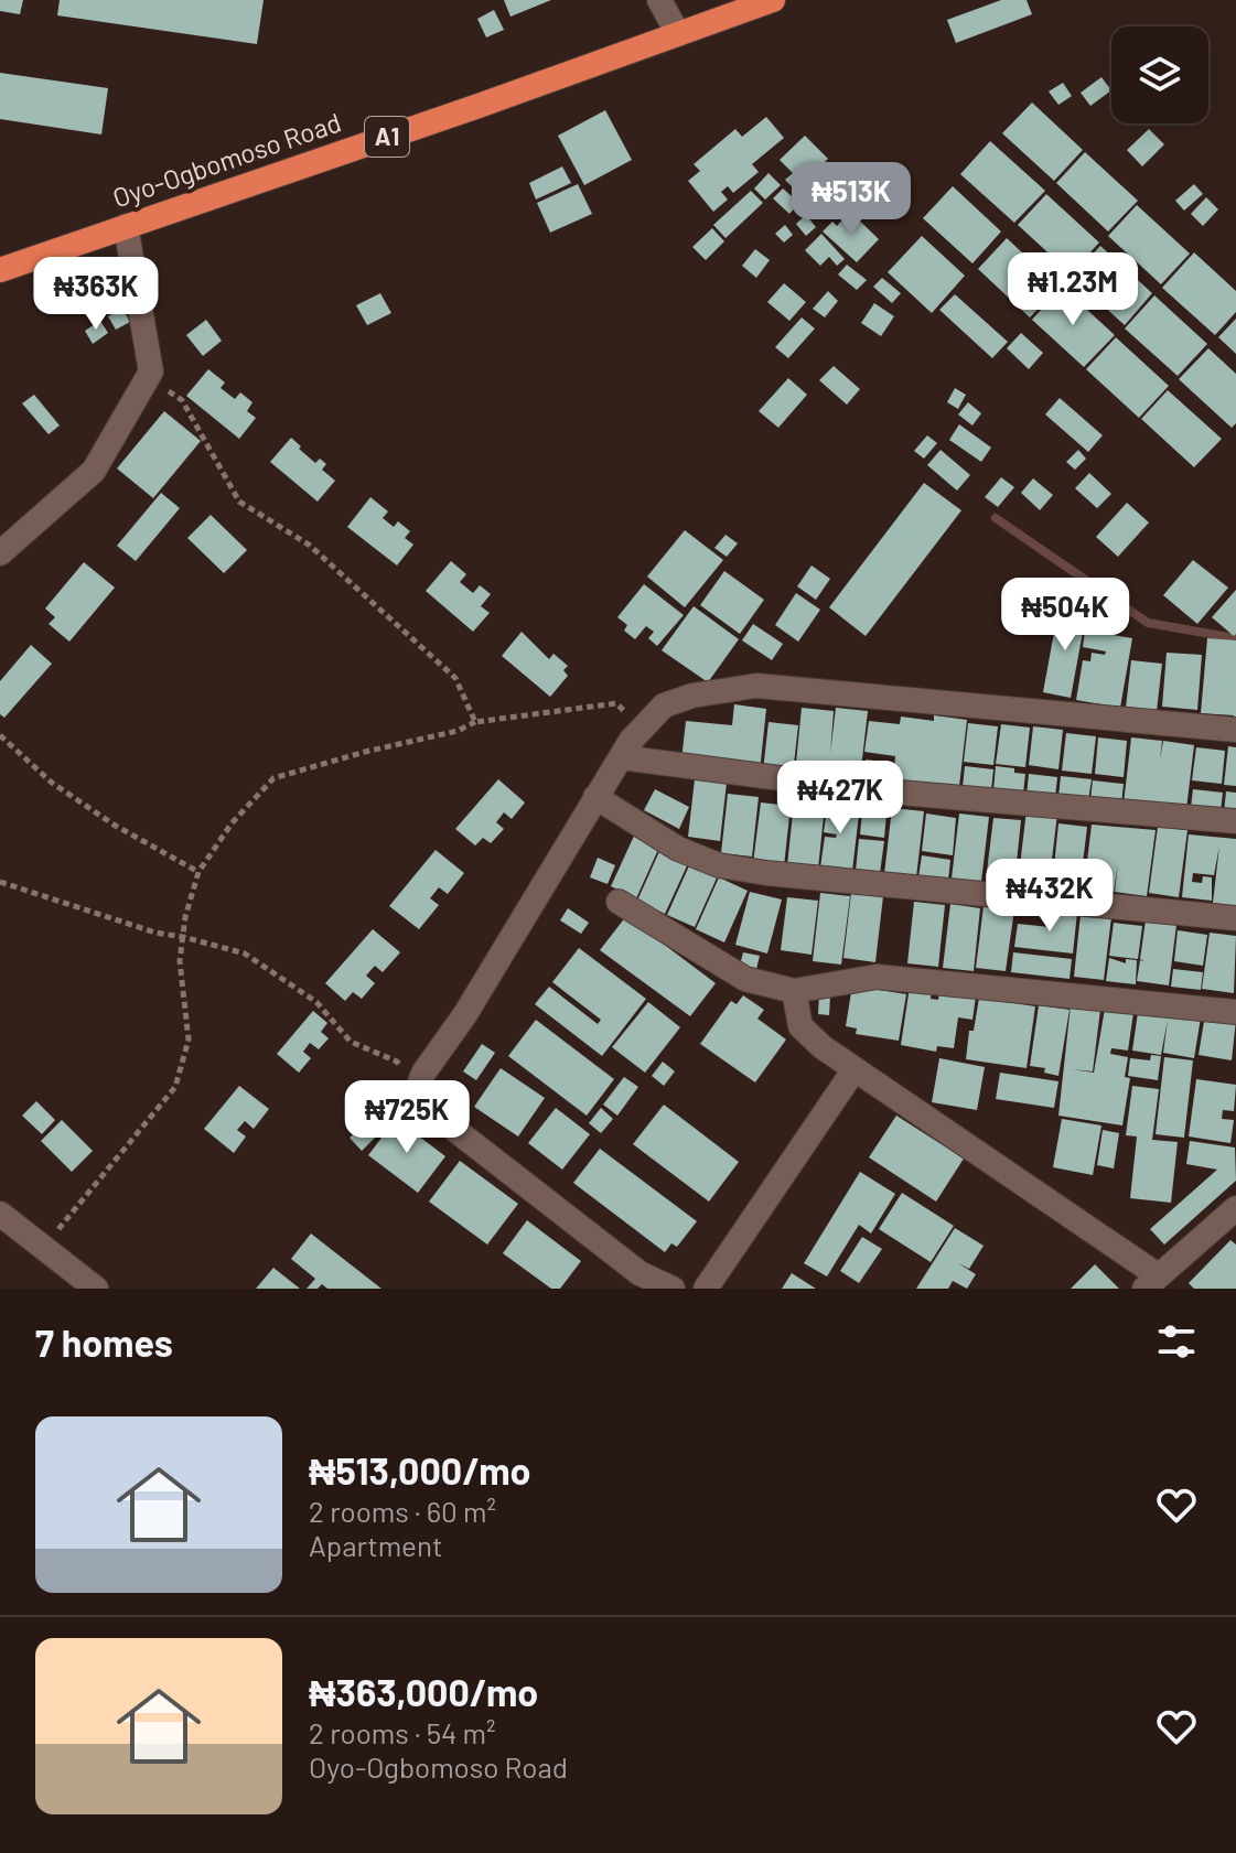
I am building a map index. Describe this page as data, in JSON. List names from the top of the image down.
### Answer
{
  "streets": {
    "highway": ["A1", "Oyo-Ogbomoso Road"]
  },
  "page": {
    "price": [
      "₦513K",
      "₦1.23M",
      "₦363K",
      "₦504K",
      "₦427K",
      "₦432K",
      "₦725K"
    ],
    "heading": "7 homes",
    "list": [
      {
        "name": "₦513,000/mo",
        "note": "2 rooms · 60 m² · Apartment"
      },
      {
        "name": "₦363,000/mo",
        "note": "2 rooms · 54 m² · Oyo-Ogbomoso Road"
      }
    ]
  }
}
